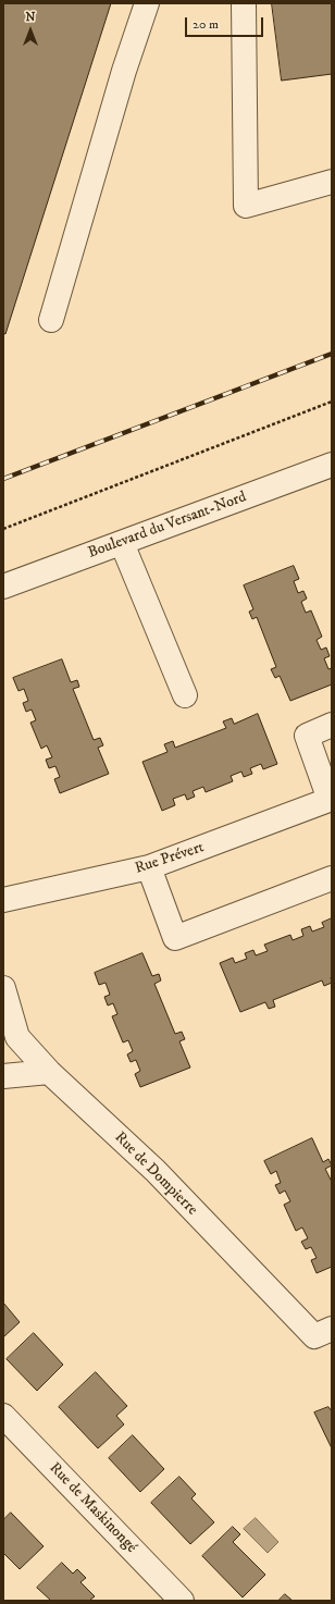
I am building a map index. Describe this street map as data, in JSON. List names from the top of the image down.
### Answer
{
  "streets": {
    "street": [
      "Boulevard du Versant-Nord",
      "Rue Prévert",
      "Rue de Dompierre",
      "Rue de Maskinongé"
    ]
  },
  "scale_bar": "20 m",
  "north": "top"
}
